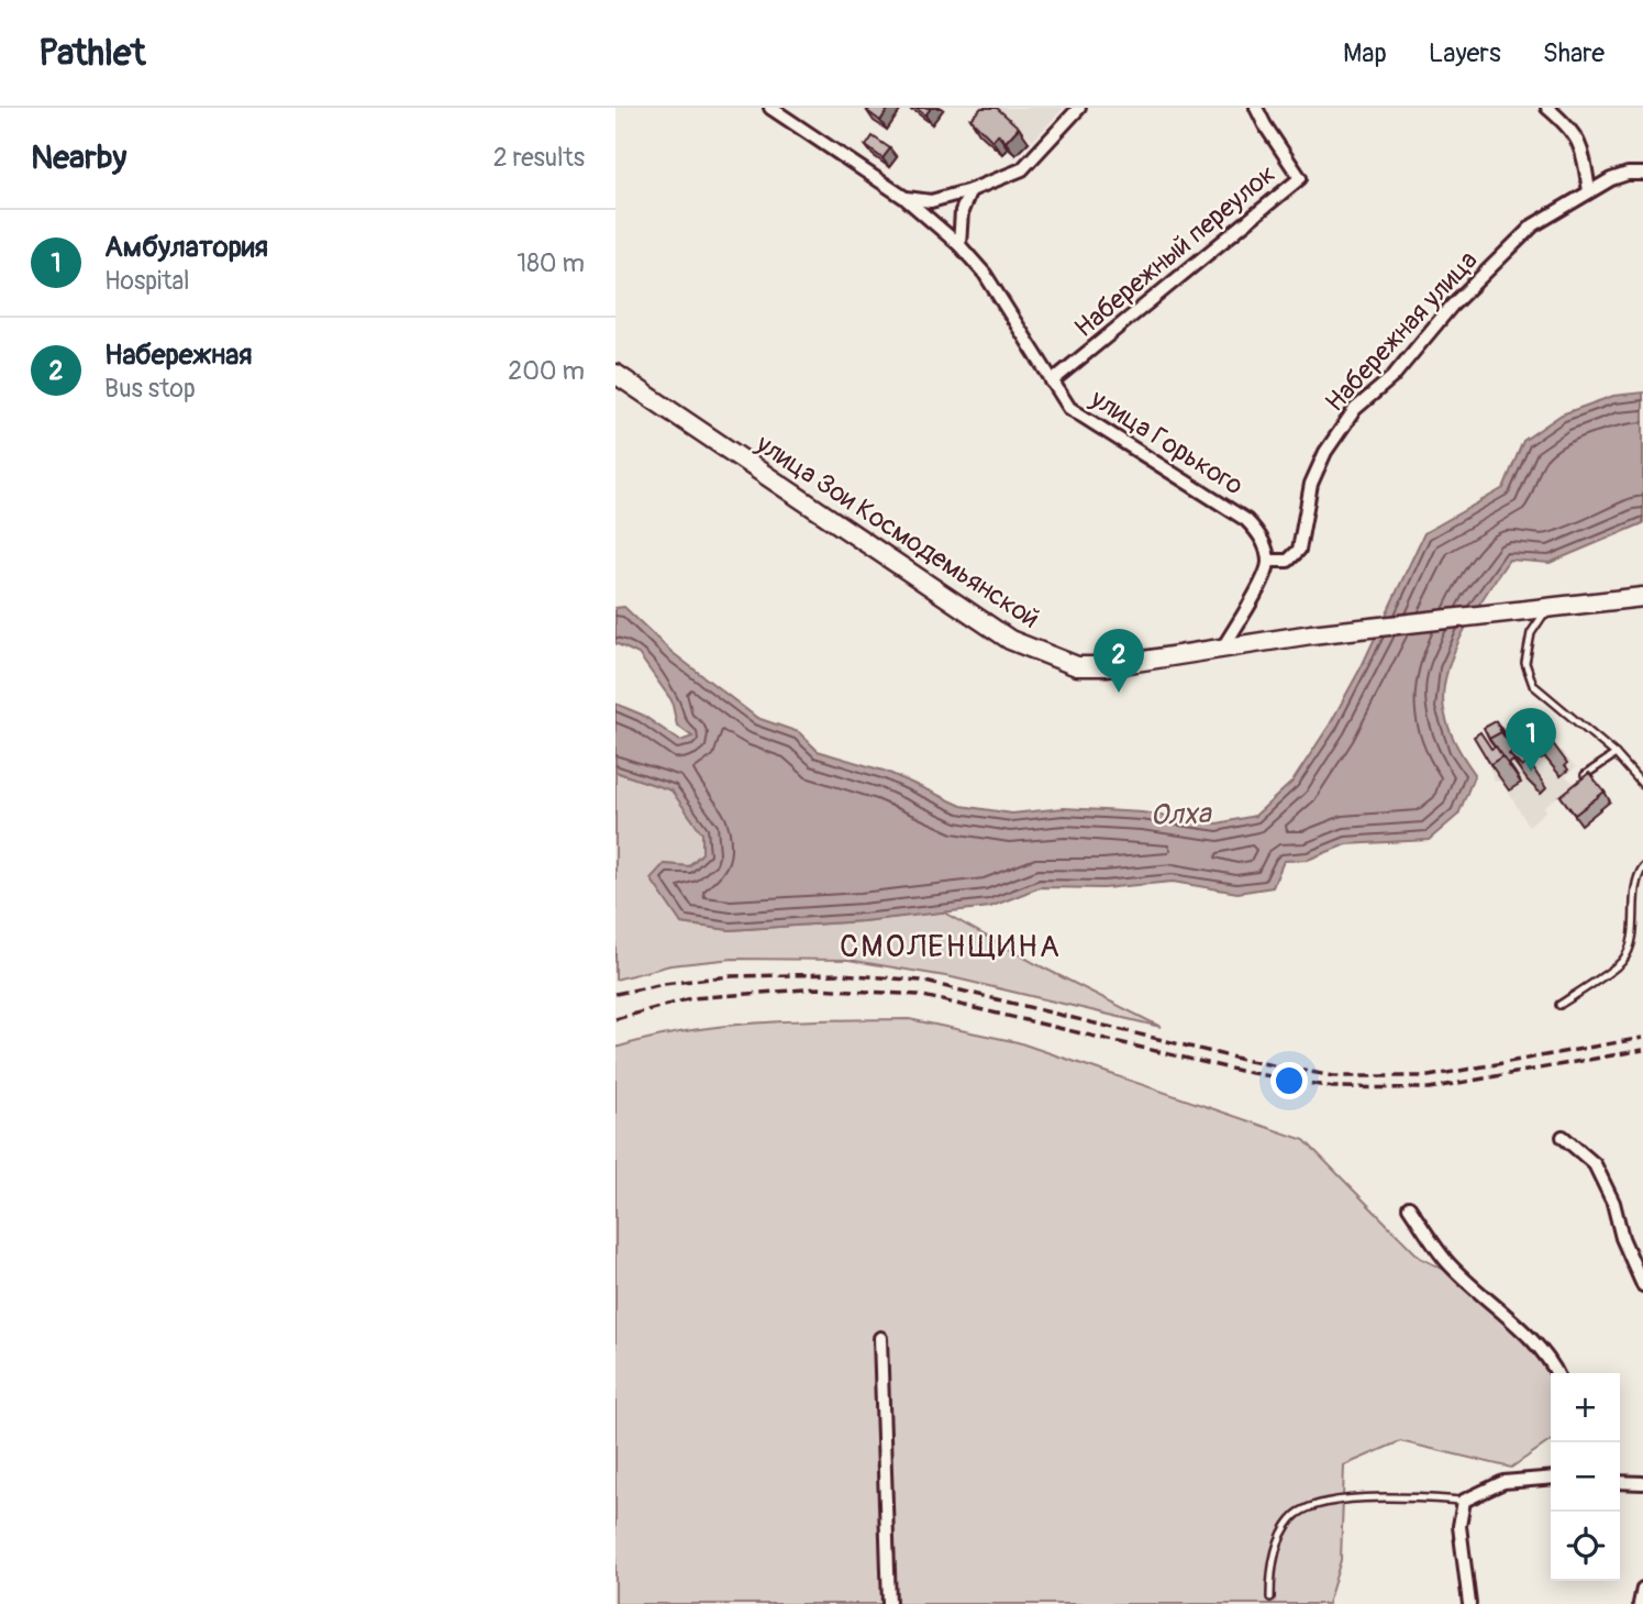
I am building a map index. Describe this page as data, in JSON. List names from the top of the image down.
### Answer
{
  "streets": {
    "main road": ["улица Зои Космодемьянской"],
    "street": ["Набережный переулок", "Набережная улица", "улица Горького"]
  },
  "crossings": [
    ["Набережный переулок", "улица Горького"],
    ["Набережная улица", "улица Горького"]
  ],
  "districts": ["СМОЛЕНЩИНА"],
  "water": ["Олха"],
  "page": {
    "header": "Pathlet",
    "nav": ["Map", "Layers", "Share"],
    "heading": ["Nearby", "2 results"],
    "list": [
      {
        "mark": "1",
        "name": "Амбулатория",
        "note": "Hospital",
        "value": "180 m"
      },
      {
        "mark": "2",
        "name": "Набережная",
        "note": "Bus stop",
        "value": "200 m"
      }
    ],
    "pins": ["2", "1"],
    "map_buttons": ["+", "−"]
  }
}
